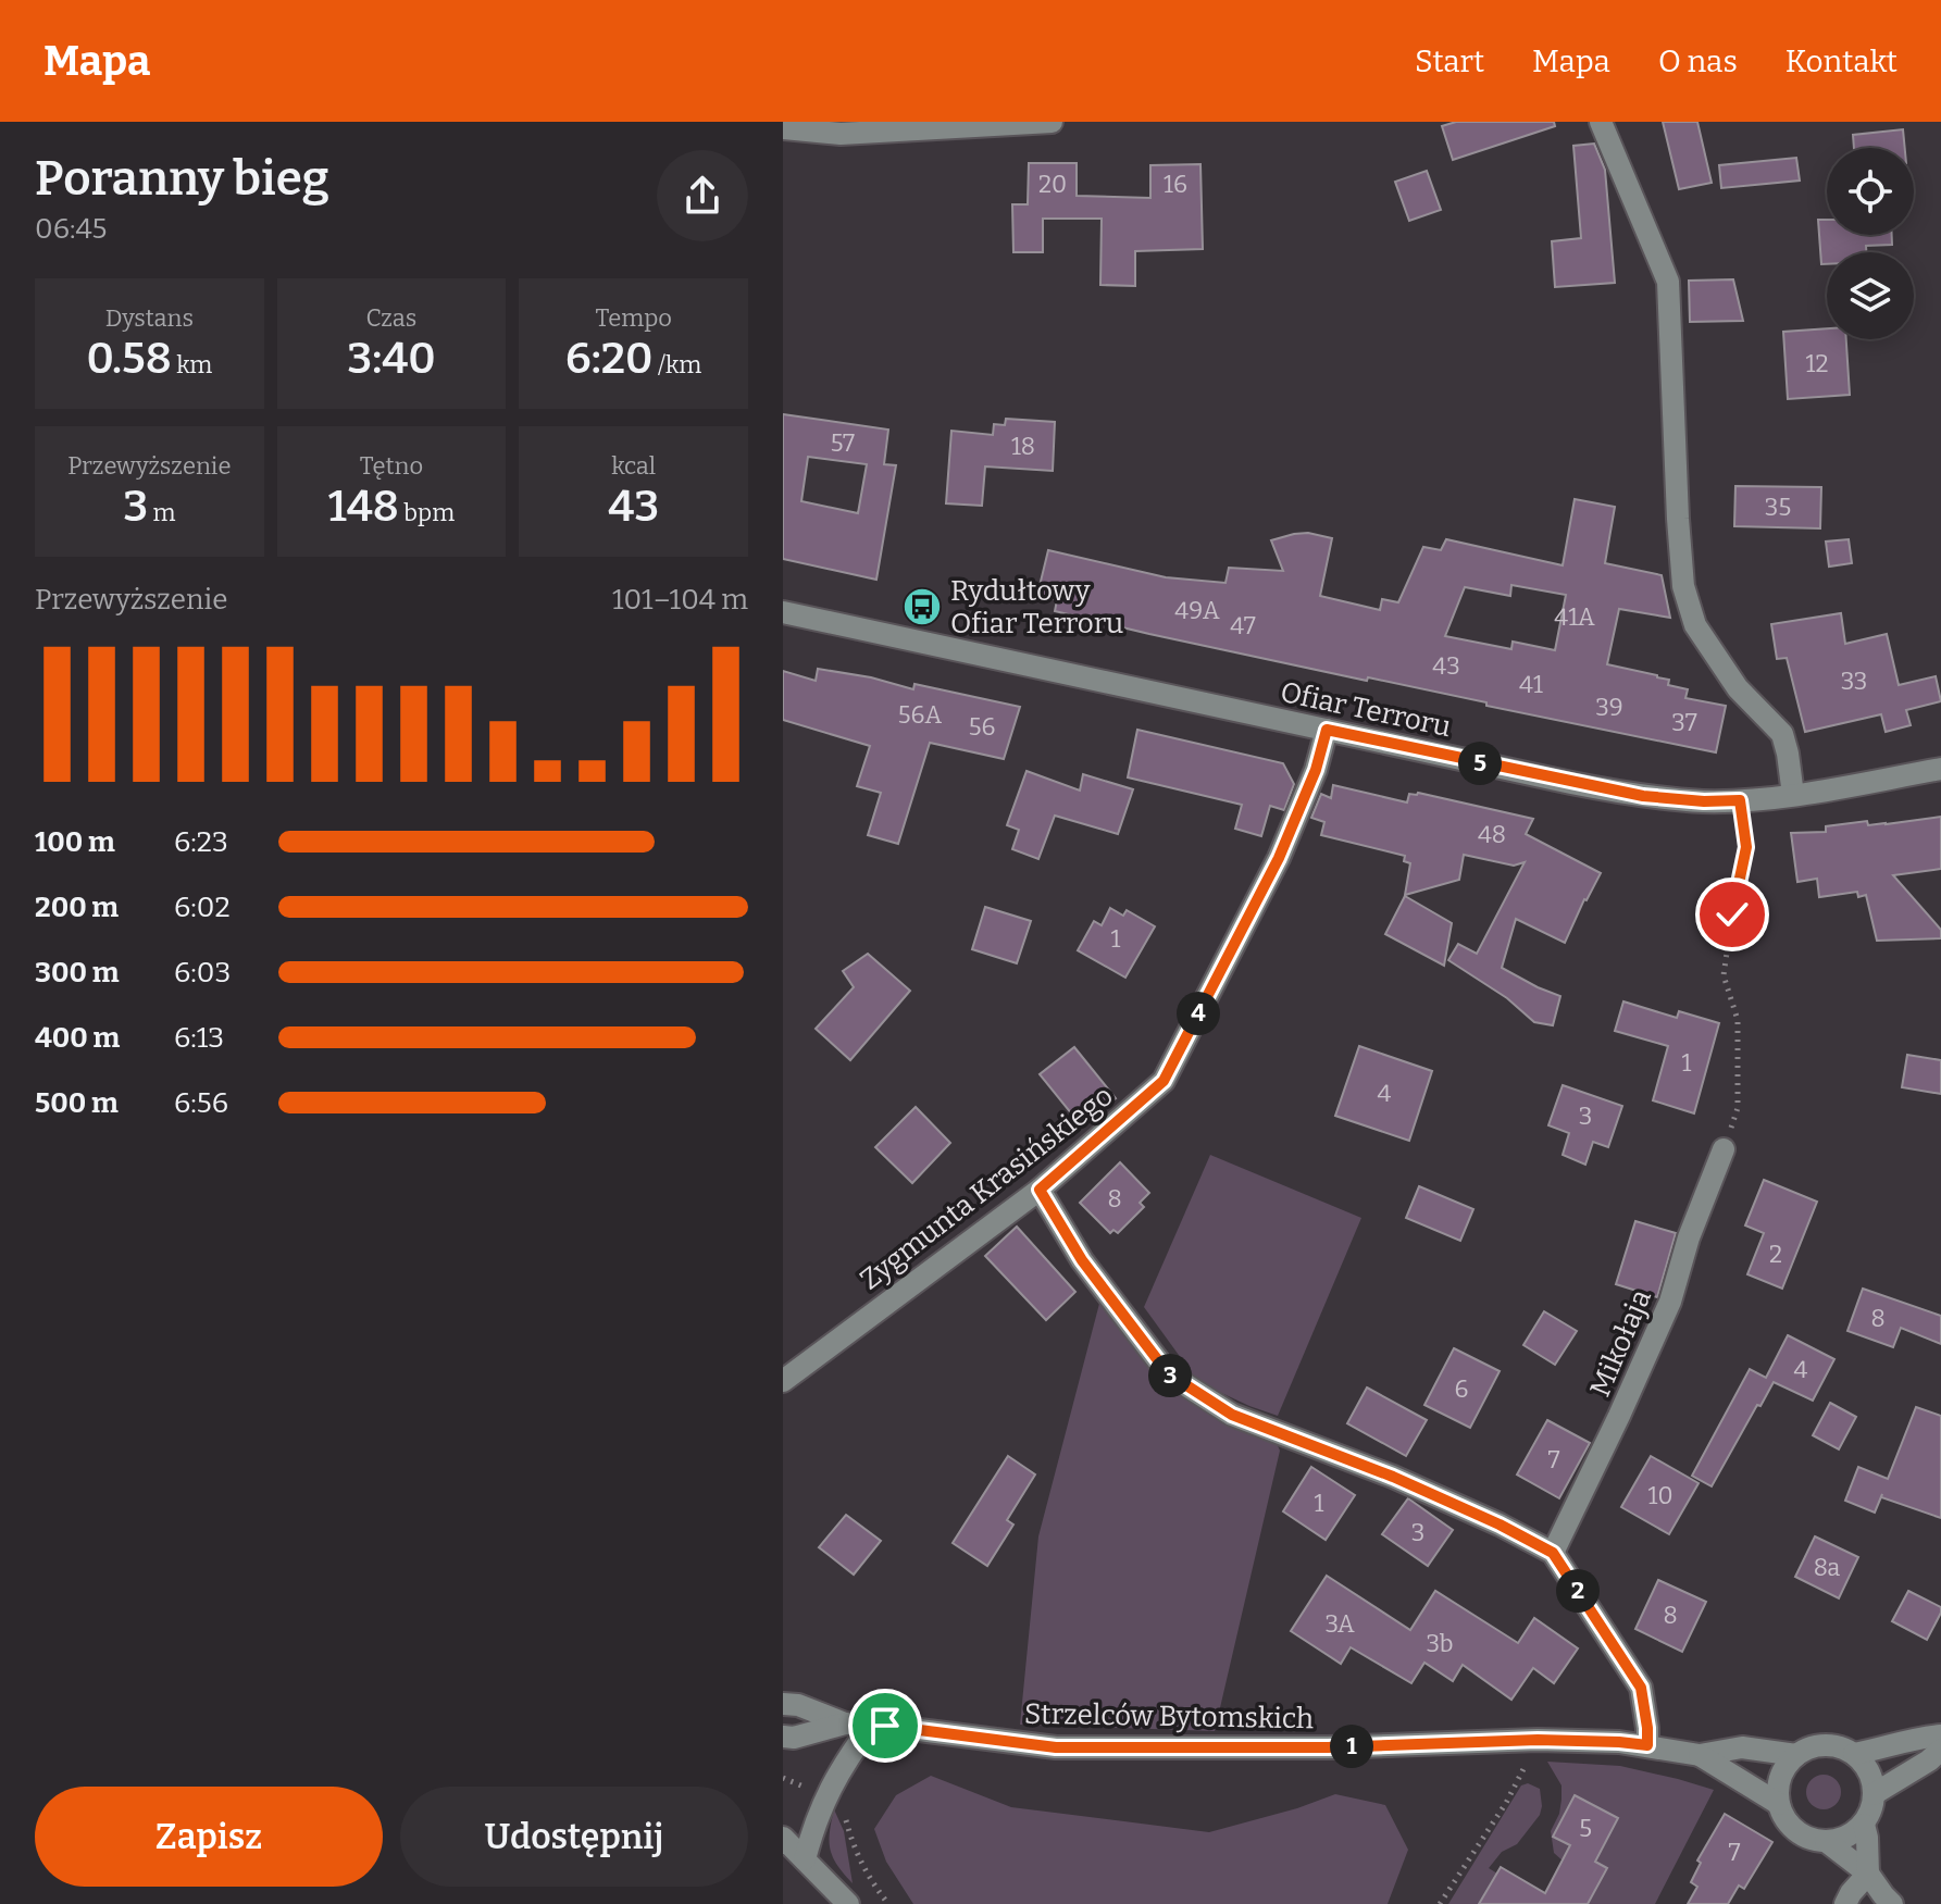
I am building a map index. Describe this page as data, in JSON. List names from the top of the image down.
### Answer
{
  "streets": {
    "street": [
      "Ofiar Terroru",
      "Zygmunta Krasińskiego",
      "Mikołaja",
      "Strzelców Bytomskich"
    ]
  },
  "crossings": [
    ["Ofiar Terroru", "Zygmunta Krasińskiego"]
  ],
  "places": {
    "bus stop": ["Rydułtowy Ofiar Terroru"]
  },
  "house_numbers": [
    "20",
    "16",
    "12",
    "57",
    "18",
    "35",
    "49A",
    "41A",
    "47",
    "43",
    "33",
    "41",
    "39",
    "56A",
    "37",
    "56",
    "48",
    "1",
    "1",
    "4",
    "3",
    "8",
    "2",
    "8",
    "4",
    "6",
    "7",
    "10",
    "1",
    "3",
    "8a",
    "8",
    "3A",
    "3b",
    "5",
    "7"
  ],
  "page": {
    "header": "Mapa",
    "nav": [
      "Start",
      "Mapa",
      "O nas",
      "Kontakt"
    ],
    "heading": ["Poranny bieg", "06:45"],
    "stats": [
      ["Dystans", "0.58 km"],
      ["Czas", "3:40"],
      ["Tempo", "6:20 /km"],
      ["Przewyższenie", "3 m"],
      ["Tętno", "148 bpm"],
      ["kcal", "43"]
    ],
    "chart": ["Przewyższenie", "101–104 m"],
    "pins": [
      "5",
      "4",
      "3",
      "2",
      "1"
    ],
    "list": [
      {
        "name": "100 m",
        "note": "6:23"
      },
      {
        "name": "200 m",
        "note": "6:02"
      },
      {
        "name": "300 m",
        "note": "6:03"
      },
      {
        "name": "400 m",
        "note": "6:13"
      },
      {
        "name": "500 m",
        "note": "6:56"
      }
    ],
    "buttons": ["Zapisz", "Udostępnij"]
  }
}
